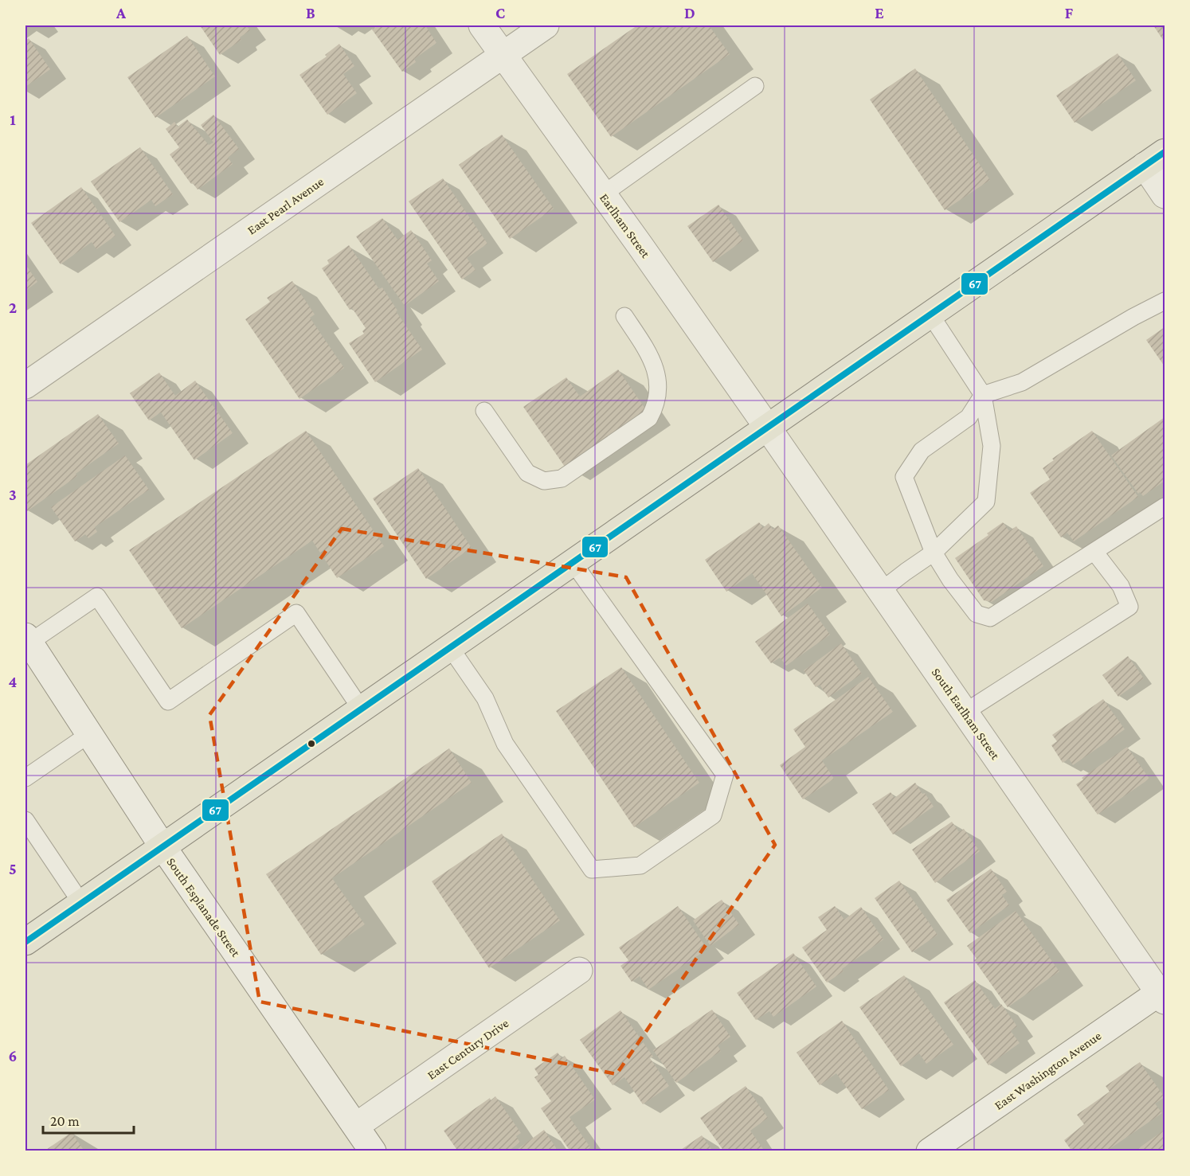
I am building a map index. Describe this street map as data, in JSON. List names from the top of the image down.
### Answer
{
  "streets": {
    "street": [
      "East Pearl Avenue",
      "Earlham Street",
      "South Earlham Street",
      "South Esplanade Street",
      "East Century Drive",
      "East Washington Avenue"
    ]
  },
  "crossings": [
    ["East Pearl Avenue", "Earlham Street"],
    ["Earlham Street", "South Earlham Street"],
    ["South Earlham Street", "East Washington Avenue"],
    ["South Esplanade Street", "East Century Drive"]
  ],
  "lines": ["transit line 67"],
  "scale_bar": "20 m",
  "grid": {
    "columns": [
      "A",
      "B",
      "C",
      "D",
      "E",
      "F"
    ],
    "rows": [
      "1",
      "2",
      "3",
      "4",
      "5",
      "6"
    ]
  }
}
